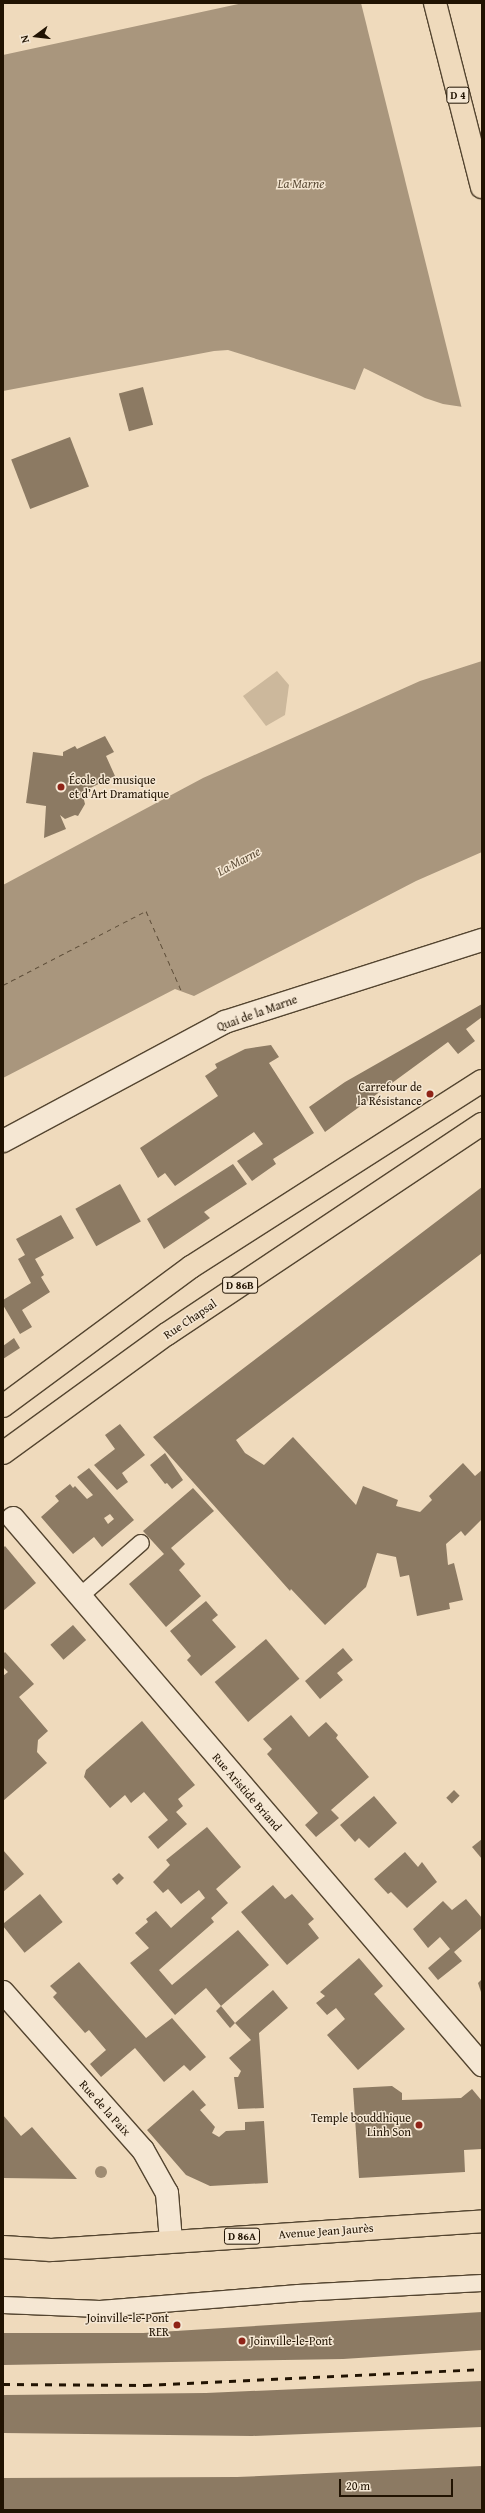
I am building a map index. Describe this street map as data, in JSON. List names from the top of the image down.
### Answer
{
  "streets": {
    "main road": [
      "D 4",
      "D 86B",
      "Rue Chapsal",
      "Avenue Jean Jaurès",
      "D 86A"
    ],
    "street": ["Quai de la Marne", "Rue Aristide Briand", "Rue de la Paix"]
  },
  "crossings": [
    ["Rue de la Paix", "Avenue Jean Jaurès"]
  ],
  "water": ["La Marne"],
  "places": [
    "École de musique et d’Art Dramatique",
    "Carrefour de la Résistance",
    "Temple bouddhique Linh Son",
    "Joinville-le-Pont RER",
    "Joinville-le-Pont"
  ],
  "scale_bar": "20 m",
  "north": "left"
}
